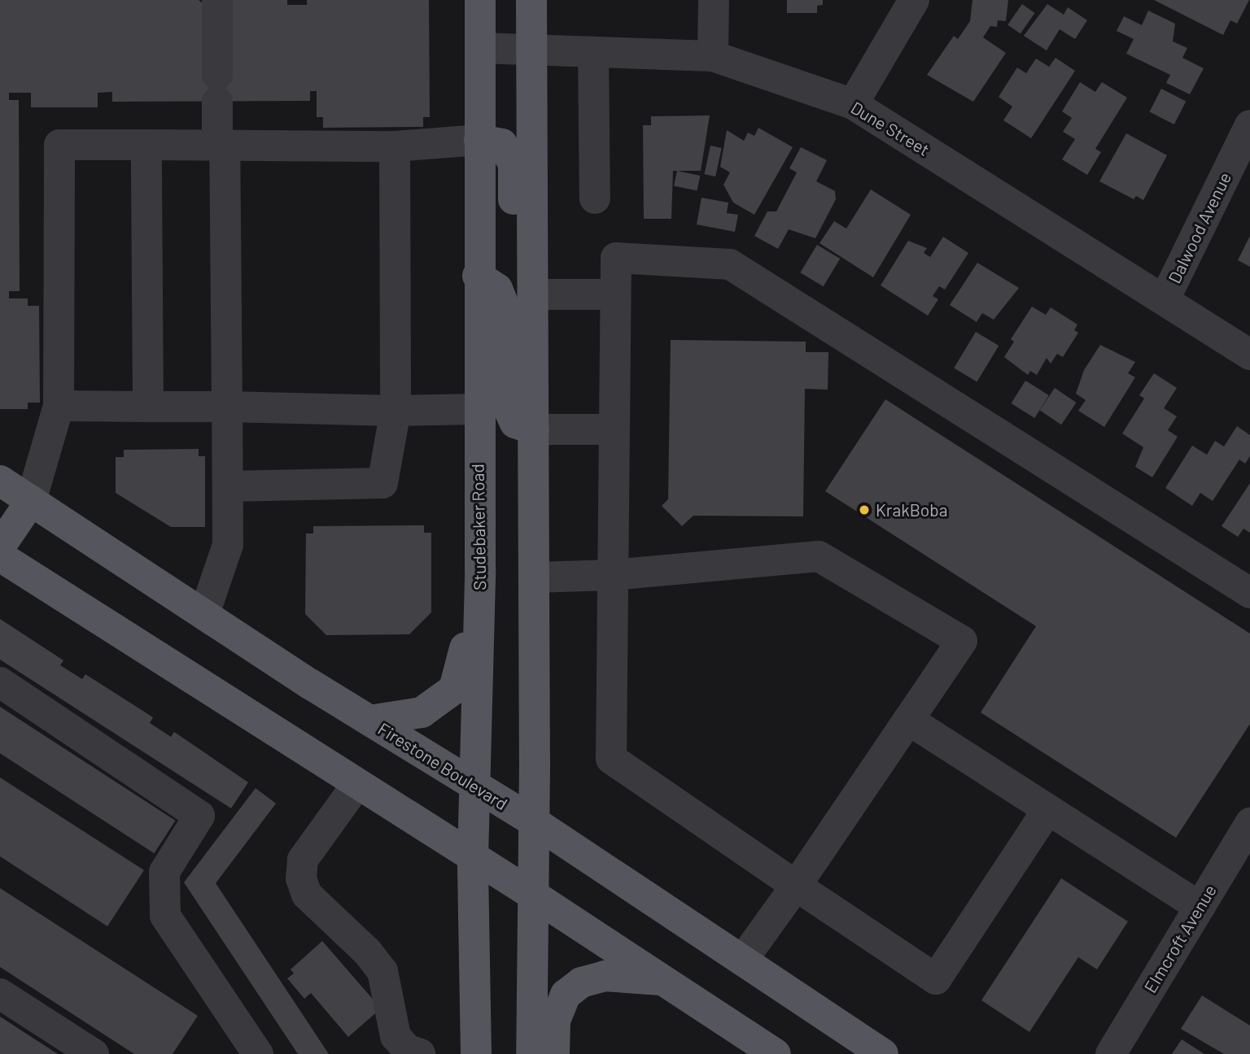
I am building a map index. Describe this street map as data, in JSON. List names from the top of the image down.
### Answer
{
  "streets": {
    "main road": ["Studebaker Road", "Firestone Boulevard"],
    "street": ["Dune Street", "Dalwood Avenue", "Elmcroft Avenue"]
  },
  "crossings": [
    ["Dune Street", "Dalwood Avenue"],
    ["Dune Street", "Studebaker Road"],
    ["Studebaker Road", "Firestone Boulevard"]
  ],
  "places": ["KrakBoba"]
}
